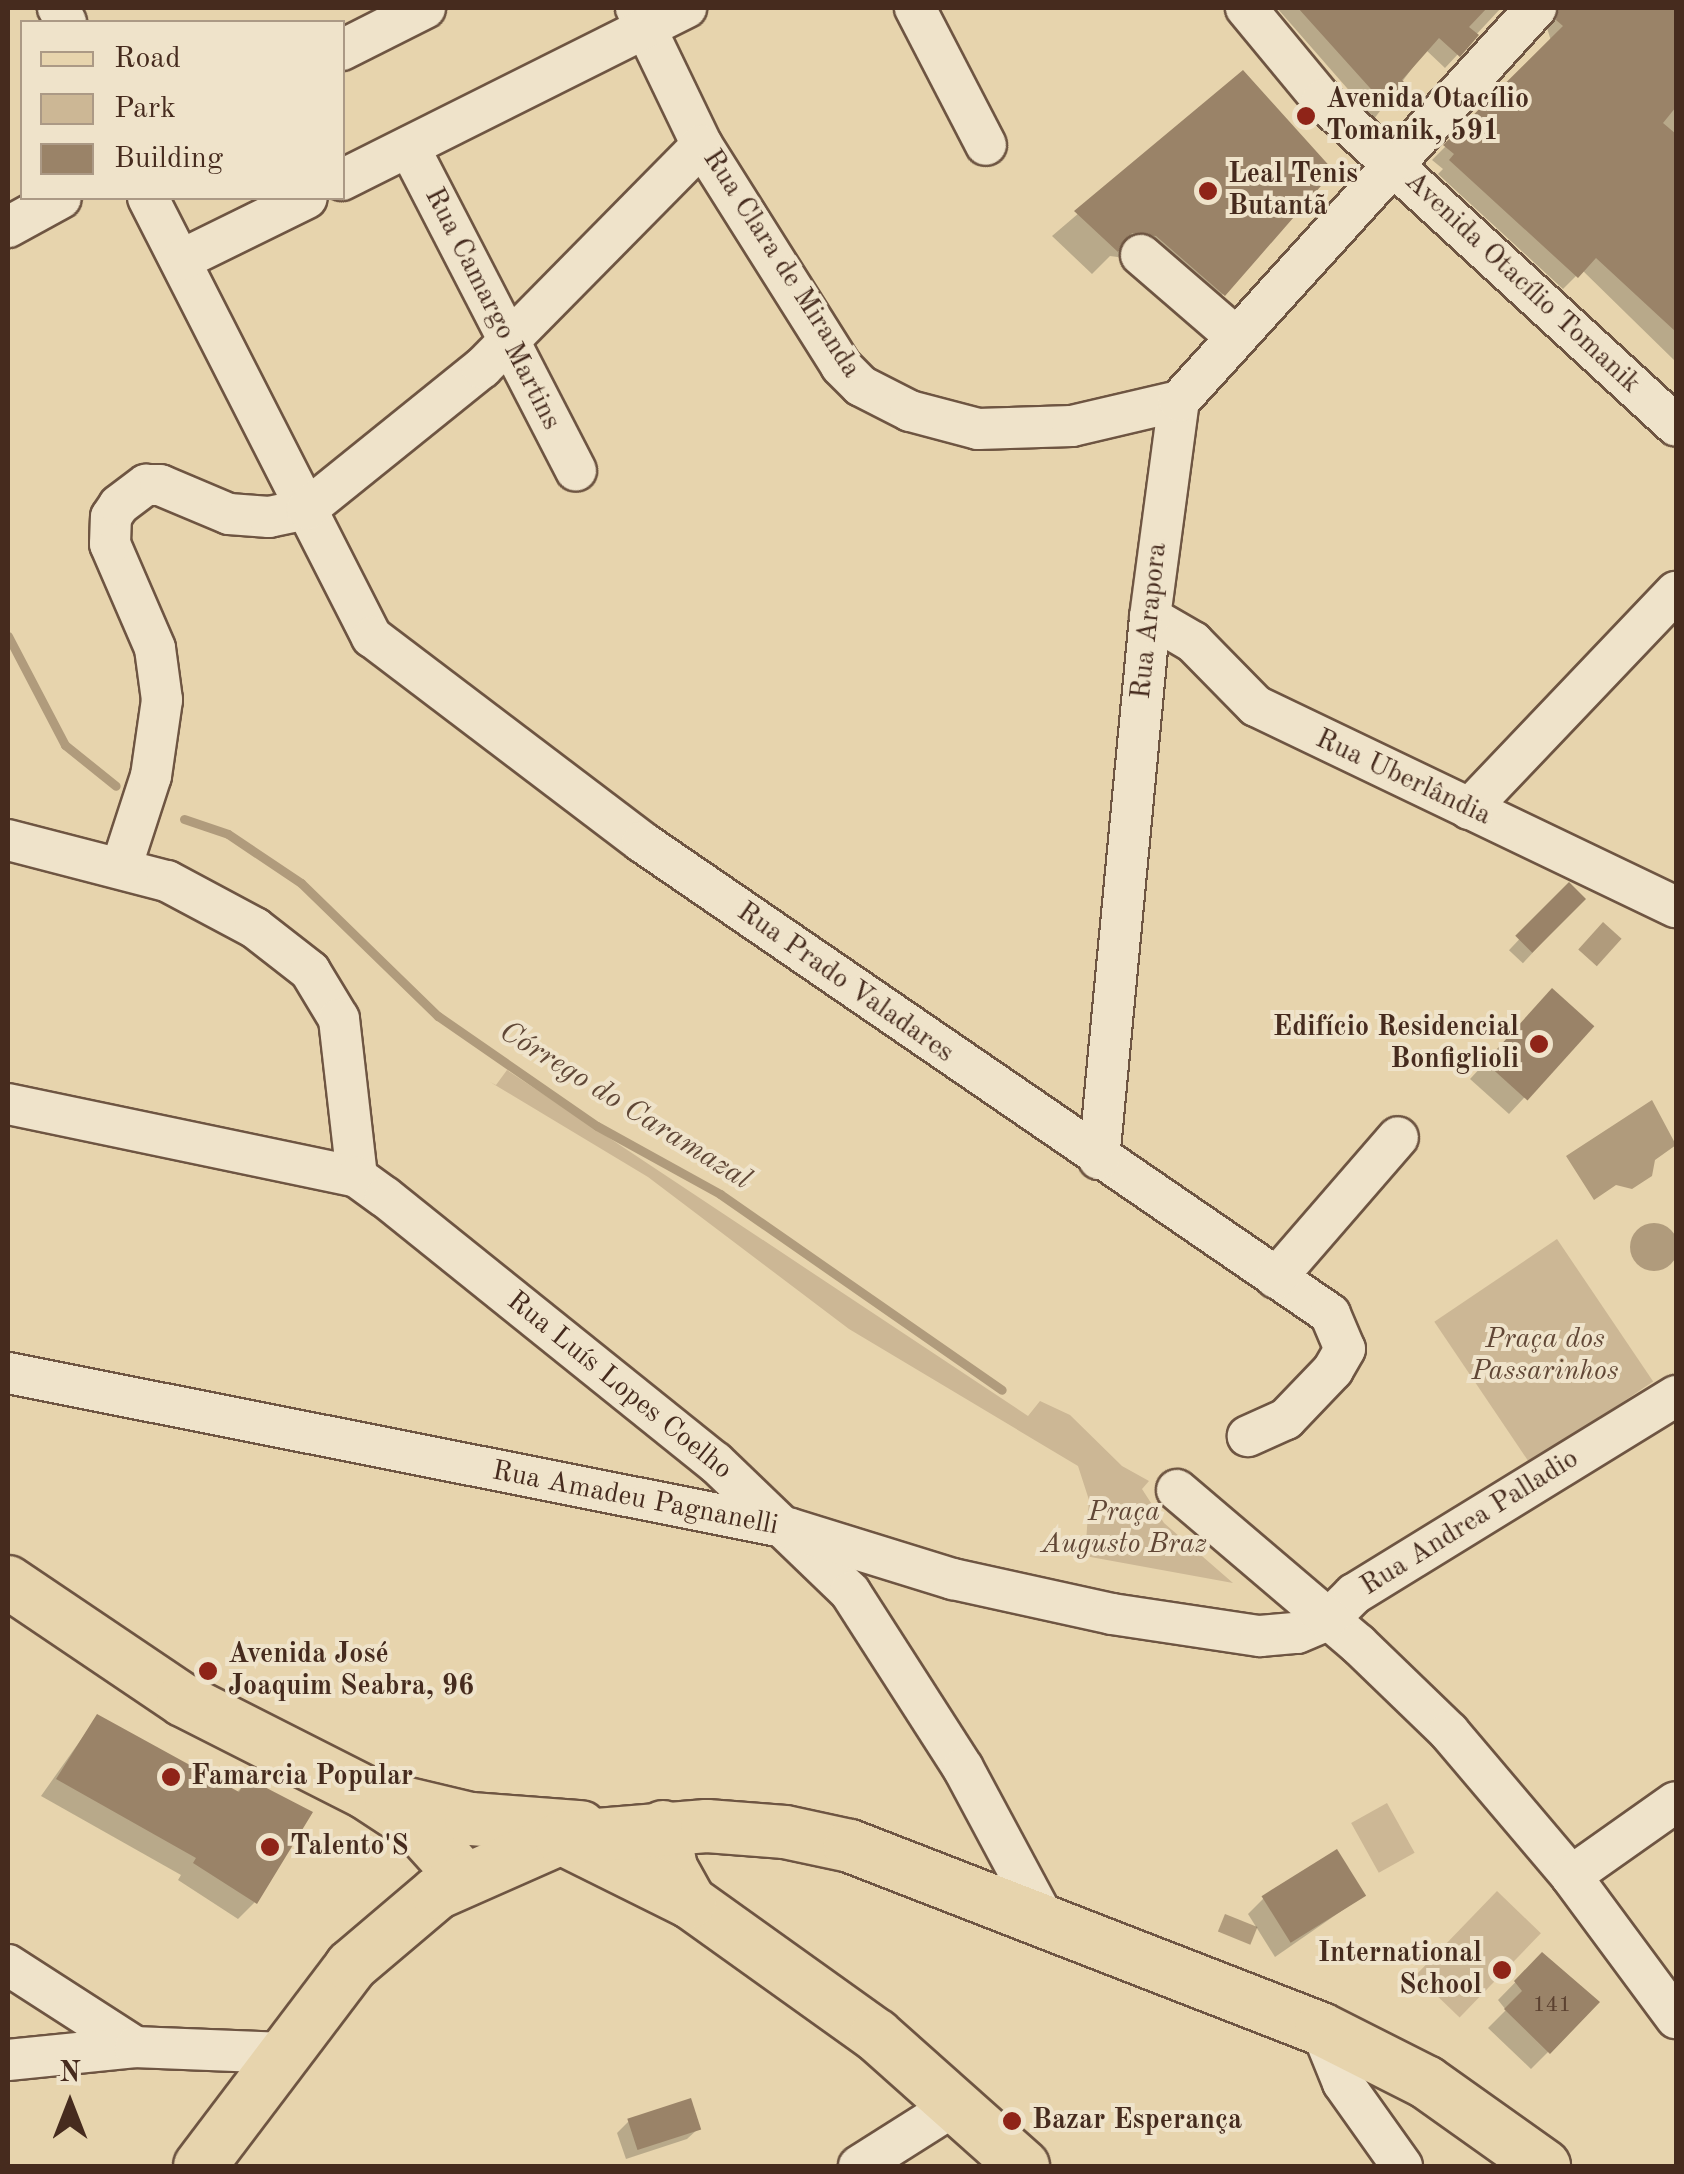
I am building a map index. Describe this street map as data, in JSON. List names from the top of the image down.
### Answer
{
  "streets": {
    "street": [
      "Rua Clara de Miranda",
      "Avenida Otacílio Tomanik",
      "Rua Camargo Martins",
      "Rua Arapora",
      "Rua Uberlândia",
      "Rua Prado Valadares",
      "Rua Luís Lopes Coelho",
      "Rua Amadeu Pagnanelli",
      "Rua Andrea Palladio"
    ]
  },
  "crossings": [
    ["Rua Clara de Miranda", "Rua Arapora"],
    ["Rua Arapora", "Rua Uberlândia"],
    ["Rua Arapora", "Rua Prado Valadares"],
    ["Rua Luís Lopes Coelho", "Rua Amadeu Pagnanelli"],
    ["Rua Amadeu Pagnanelli", "Rua Andrea Palladio"]
  ],
  "water": ["Córrego do Caramazal"],
  "parks": ["Praça dos Passarinhos", "Praça Augusto Braz"],
  "places": [
    "Avenida Otacílio Tomanik, 591",
    "Leal Tenis Butantã",
    "Edifício Residencial Bonfiglioli",
    "Avenida José Joaquim Seabra, 96",
    "Famarcia Popular",
    "Talento'S",
    "International School",
    "Bazar Esperança"
  ],
  "house_numbers": ["141"],
  "legend": ["Road", "Park", "Building"],
  "north": "top"
}
